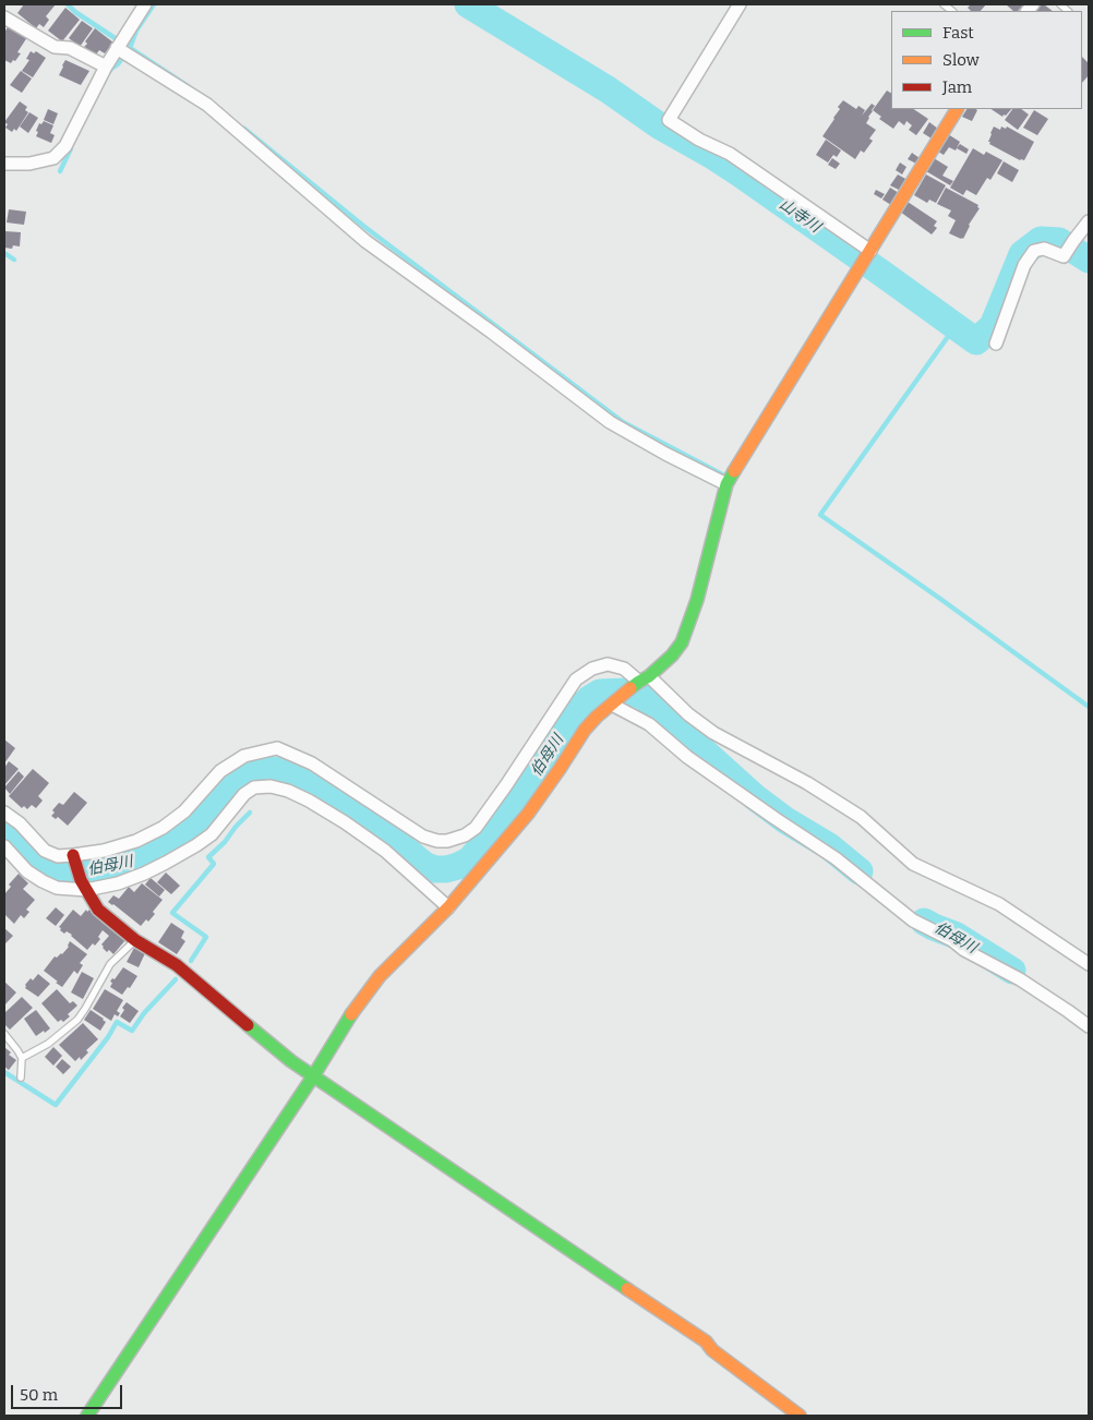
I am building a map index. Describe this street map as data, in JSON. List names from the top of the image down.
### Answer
{
  "water": ["山寺川", "伯母川"],
  "legend": ["Fast", "Slow", "Jam"],
  "scale_bar": "50 m"
}
